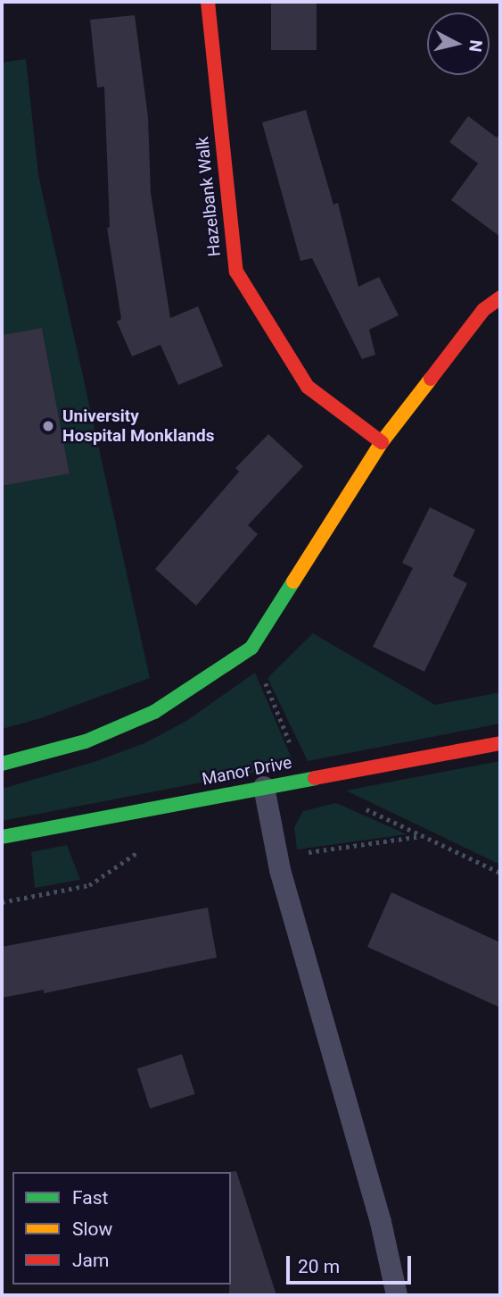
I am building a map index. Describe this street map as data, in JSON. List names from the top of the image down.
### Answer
{
  "streets": {
    "street": ["Hazelbank Walk", "Manor Drive"]
  },
  "places": ["University Hospital Monklands"],
  "legend": ["Fast", "Slow", "Jam"],
  "scale_bar": "20 m",
  "north": "right"
}
